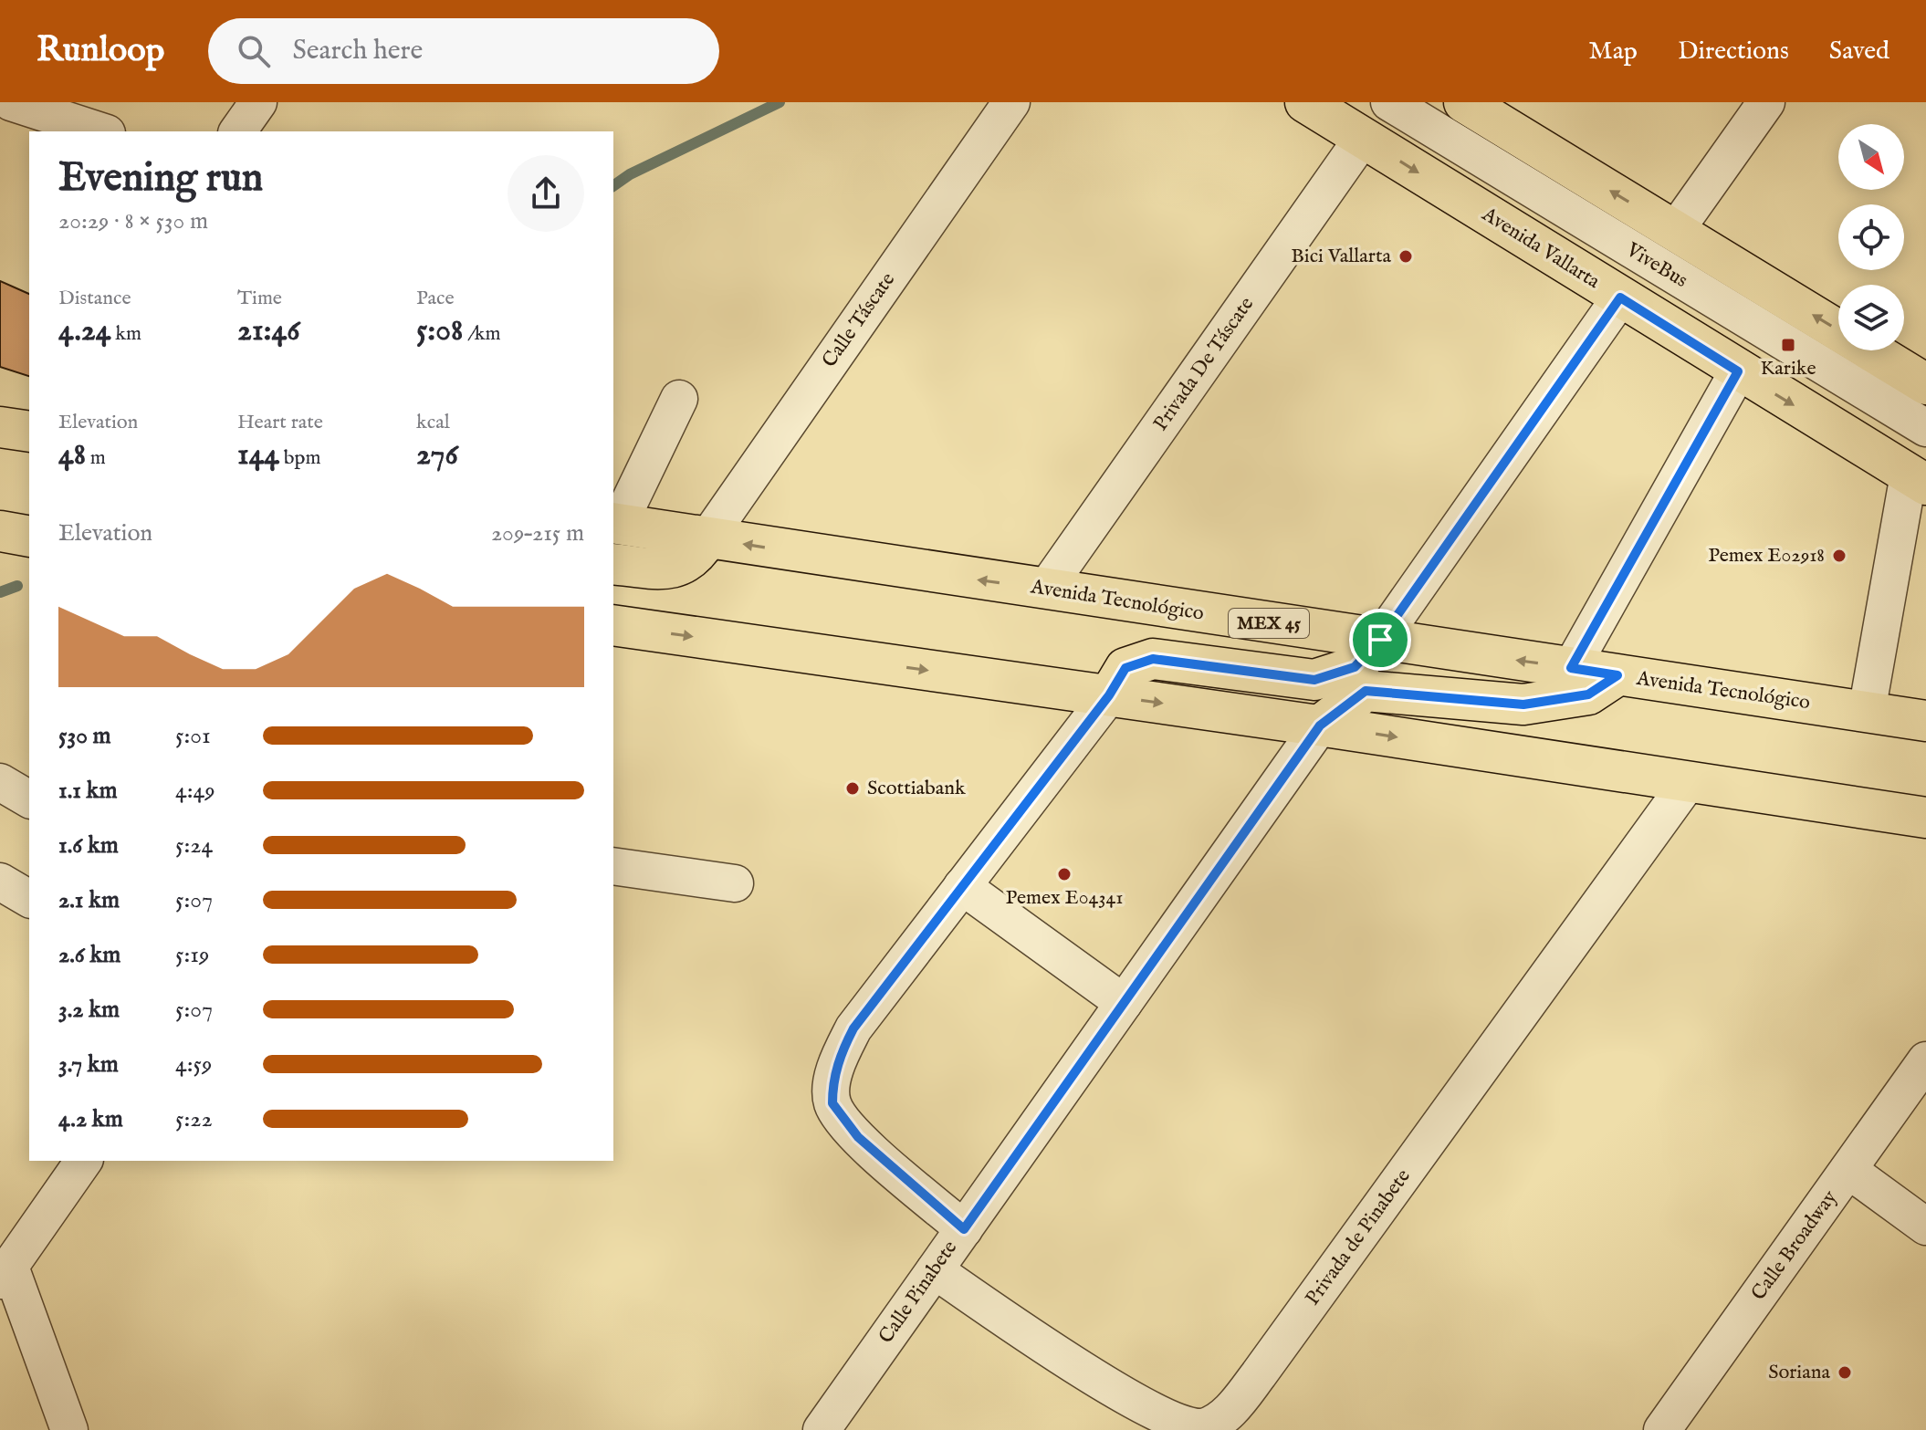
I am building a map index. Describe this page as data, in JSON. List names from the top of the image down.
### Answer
{
  "streets": {
    "main road": ["Avenida Vallarta", "Avenida Tecnológico", "MEX 45"],
    "street": [
      "ViveBus",
      "Calle Táscate",
      "Privada De Táscate",
      "Privada de Pinabete",
      "Calle Broadway",
      "Calle Pinabete"
    ]
  },
  "crossings": [
    ["Avenida Vallarta", "Privada De Táscate"],
    ["Calle Táscate", "Avenida Tecnológico"],
    ["Privada De Táscate", "Avenida Tecnológico"],
    ["Privada de Pinabete", "Calle Pinabete"]
  ],
  "places": {
    "other": [
      "Bici Vallarta",
      "Pemex E02918",
      "Scottiabank",
      "Pemex E04341",
      "Soriana"
    ],
    "transit": ["Karike"]
  },
  "north": "bottom right",
  "page": {
    "header": "Runloop",
    "search": "Search here",
    "nav": ["Map", "Directions", "Saved"],
    "heading": ["Evening run", "20:29 · 8 × 530 m"],
    "stats": [
      ["Distance", "4.24 km"],
      ["Time", "21:46"],
      ["Pace", "5:08 /km"],
      ["Elevation", "48 m"],
      ["Heart rate", "144 bpm"],
      ["kcal", "276"]
    ],
    "chart": ["Elevation", "209–215 m"],
    "list": [
      {
        "name": "530 m",
        "note": "5:01"
      },
      {
        "name": "1.1 km",
        "note": "4:49"
      },
      {
        "name": "1.6 km",
        "note": "5:24"
      },
      {
        "name": "2.1 km",
        "note": "5:07"
      },
      {
        "name": "2.6 km",
        "note": "5:19"
      },
      {
        "name": "3.2 km",
        "note": "5:07"
      },
      {
        "name": "3.7 km",
        "note": "4:59"
      },
      {
        "name": "4.2 km",
        "note": "5:22"
      }
    ]
  }
}
